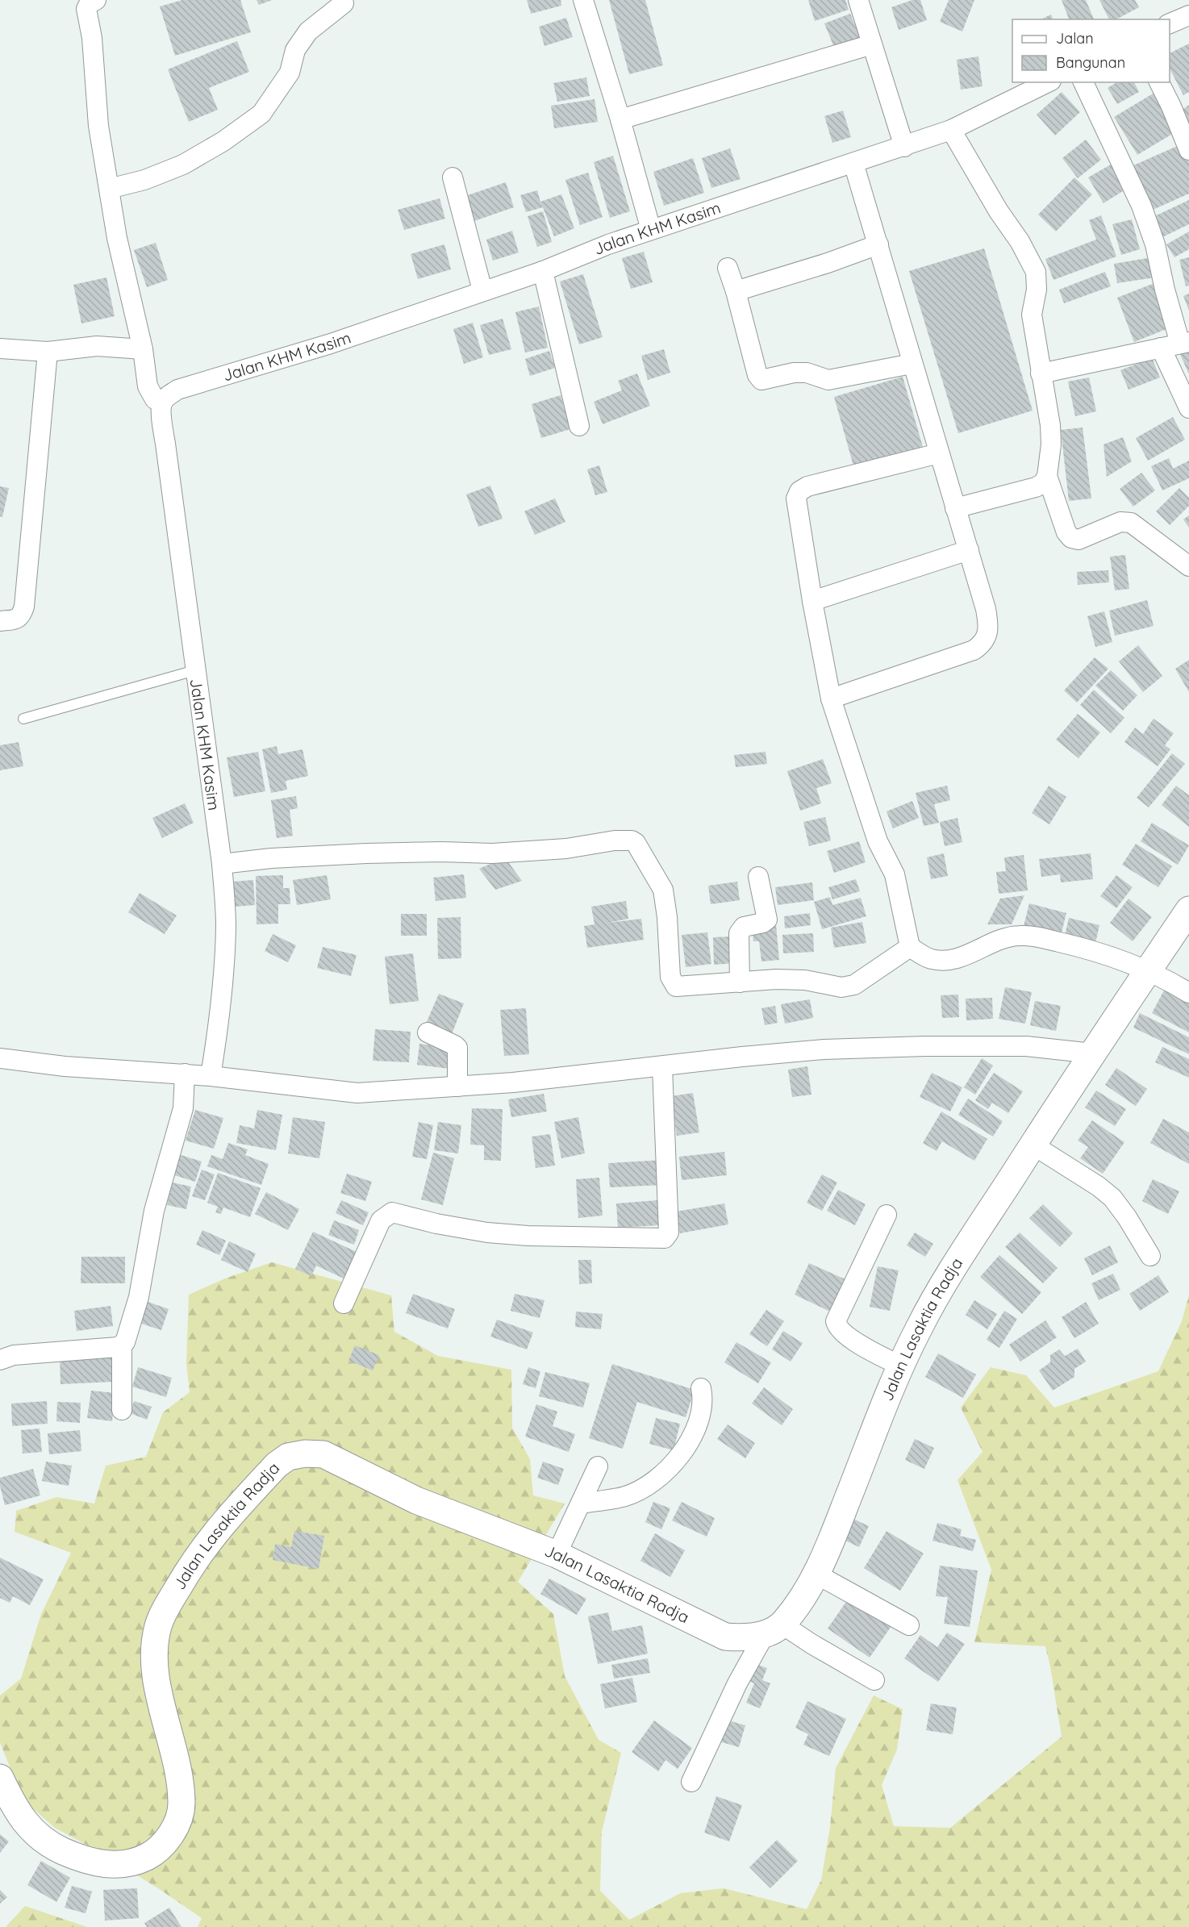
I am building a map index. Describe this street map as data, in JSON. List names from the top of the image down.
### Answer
{
  "streets": {
    "highway": ["Jalan Lasaktia Radja"],
    "street": ["Jalan KHM Kasim"]
  },
  "legend": ["Jalan", "Bangunan"]
}
